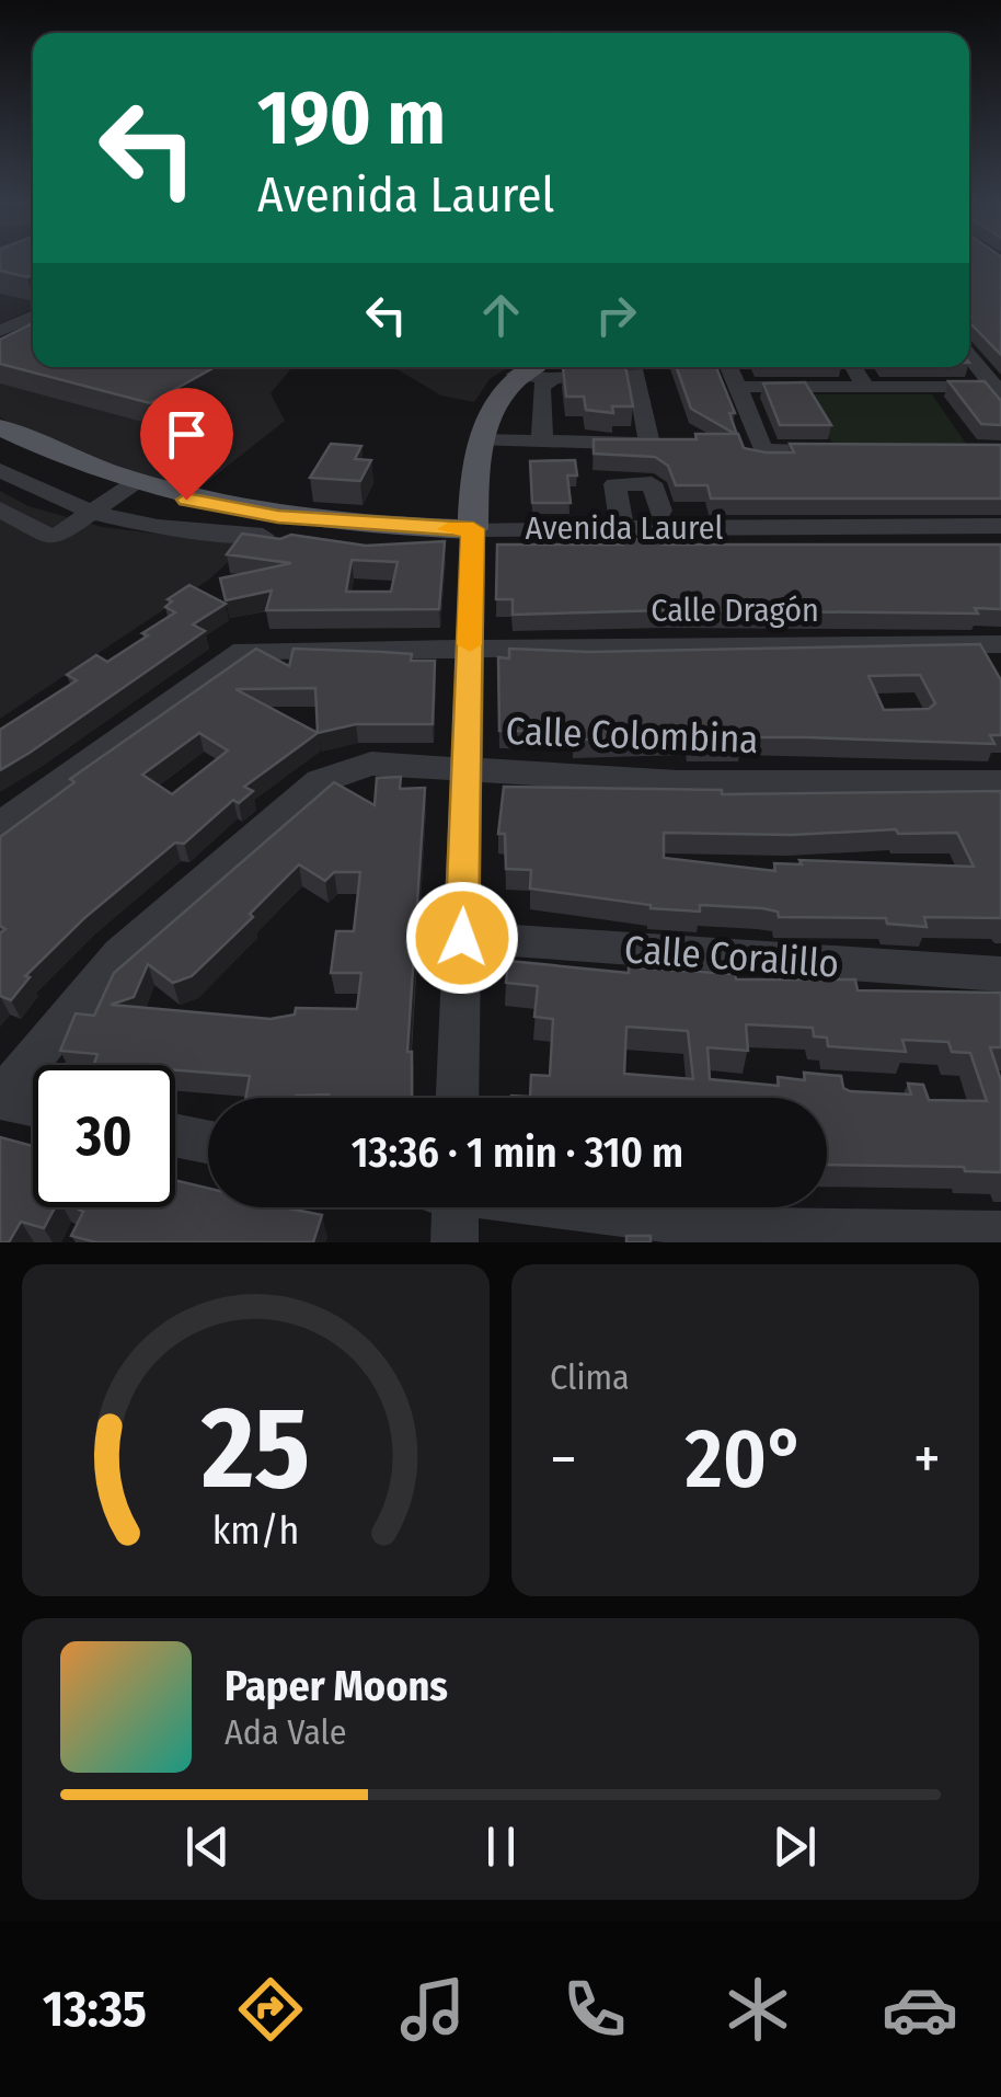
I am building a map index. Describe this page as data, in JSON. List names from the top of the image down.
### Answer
{
  "streets": {
    "main road": ["Avenida Laurel"],
    "street": ["Calle Dragón", "Calle Colombina", "Calle Coralillo"]
  },
  "page": {
    "turn": ["190 m", "Avenida Laurel"],
    "limit": "30",
    "trip": "13:36 · 1 min · 310 m",
    "tile": "Clima",
    "heat": ["−", "20°", "+"],
    "song": ["Paper Moons", "Ada Vale"],
    "tabs": "13:35",
    "gauge": ["25", "km/h"]
  }
}
